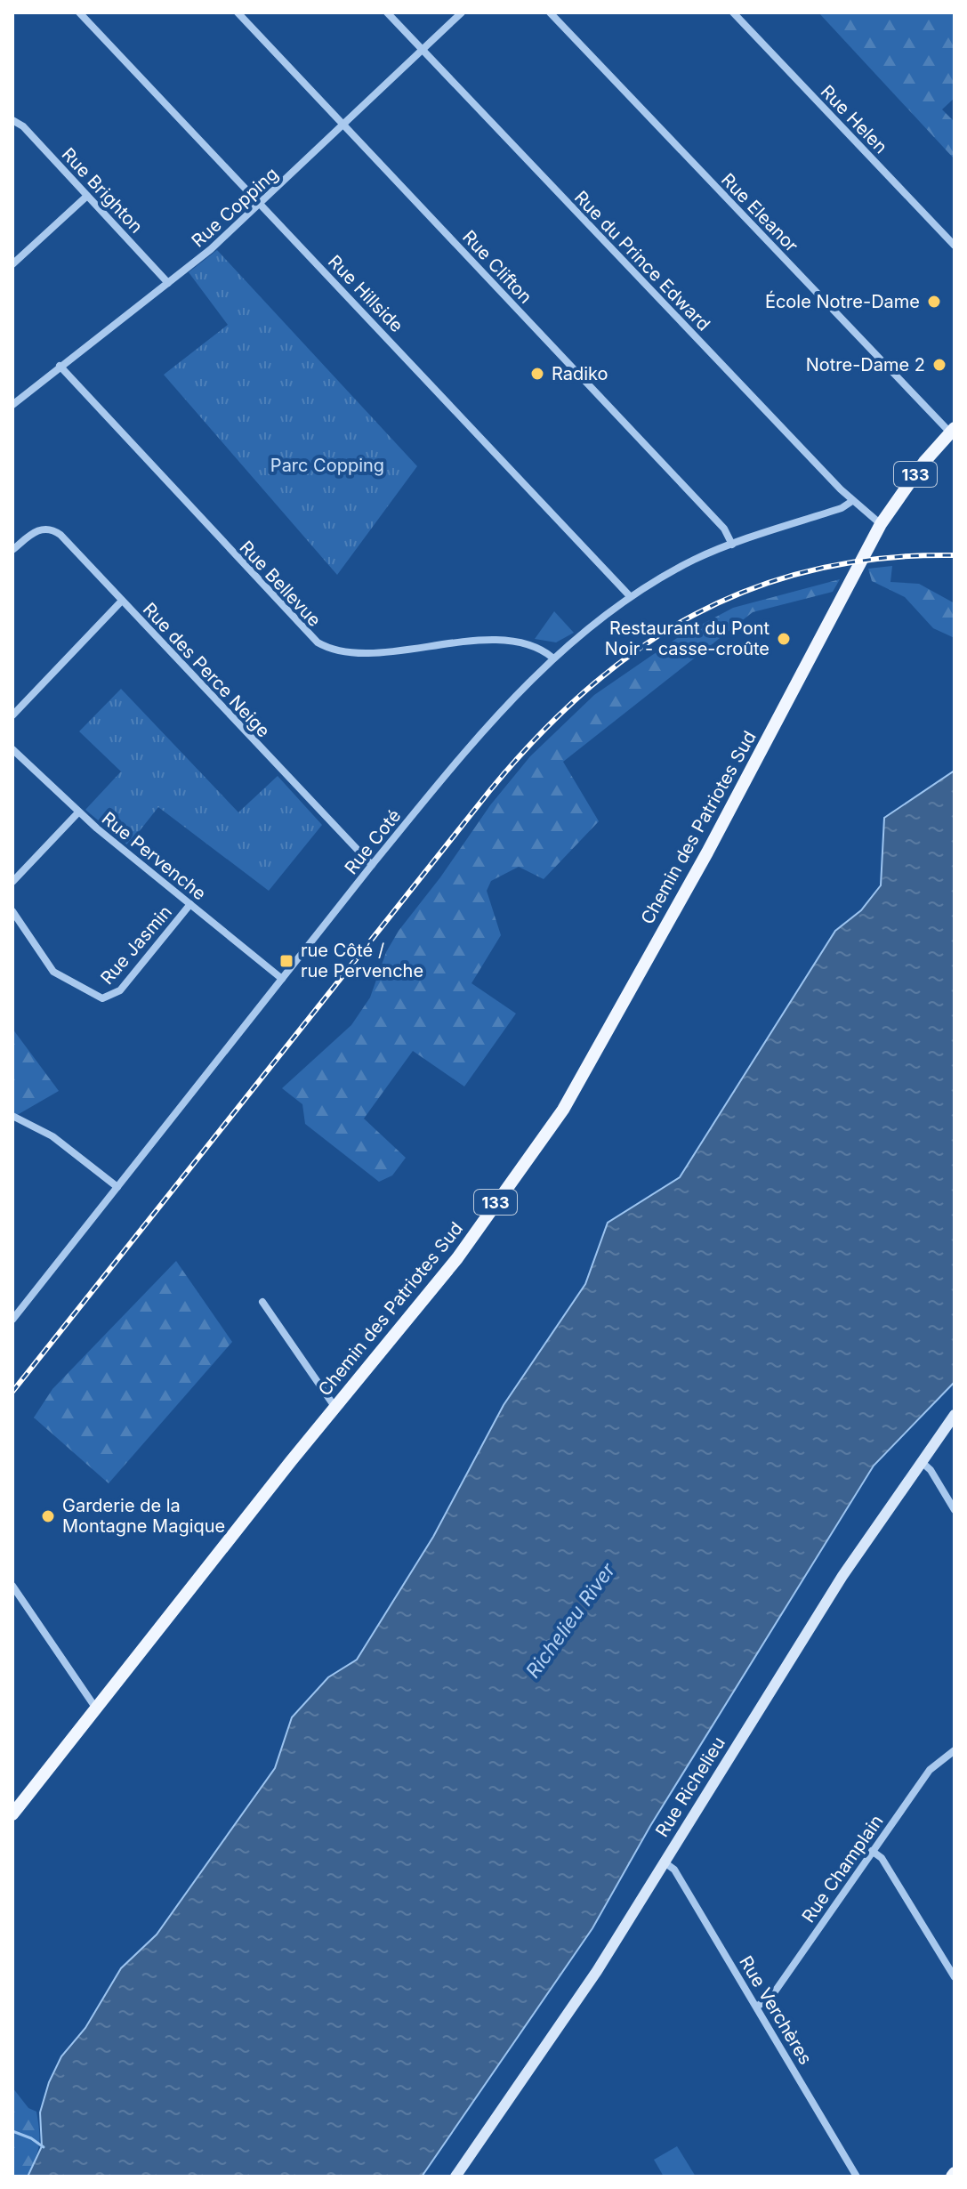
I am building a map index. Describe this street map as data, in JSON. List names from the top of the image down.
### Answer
{
  "streets": {
    "main road": ["133", "Chemin des Patriotes Sud", "Rue Richelieu"],
    "street": [
      "Rue Helen",
      "Rue Brighton",
      "Rue Copping",
      "Rue Eleanor",
      "Rue du Prince Edward",
      "Rue Clifton",
      "Rue Hillside",
      "Rue Bellevue",
      "Rue des Perce Neige",
      "Rue Coté",
      "Rue Pervenche",
      "Rue Jasmin",
      "Rue Champlain",
      "Rue Verchères"
    ]
  },
  "crossings": [
    ["Rue Brighton", "Rue Copping"],
    ["Rue Copping", "Rue du Prince Edward"],
    ["Rue Copping", "Rue Clifton"],
    ["Rue Copping", "Rue Hillside"],
    ["Rue Copping", "Rue Bellevue"],
    ["Rue Eleanor", "133"],
    ["Rue du Prince Edward", "133"],
    ["Rue du Prince Edward", "Chemin des Patriotes Sud"],
    ["Rue du Prince Edward", "Rue Coté"],
    ["Rue Clifton", "Rue Coté"],
    ["Rue Hillside", "Rue Coté"],
    ["133", "Chemin des Patriotes Sud"],
    ["Rue Bellevue", "Rue Coté"],
    ["Rue des Perce Neige", "Rue Coté"],
    ["Rue Coté", "Rue Pervenche"],
    ["Rue Pervenche", "Rue Jasmin"],
    ["Rue Richelieu", "Rue Verchères"],
    ["Rue Champlain", "Rue Verchères"]
  ],
  "water": ["Richelieu River"],
  "parks": ["Parc Copping"],
  "places": {
    "other": [
      "École Notre-Dame",
      "Notre-Dame 2",
      "Radiko",
      "Restaurant du Pont Noir - casse-croûte",
      "Garderie de la Montagne Magique"
    ],
    "transit": ["rue Côté / rue Pervenche"]
  }
}
